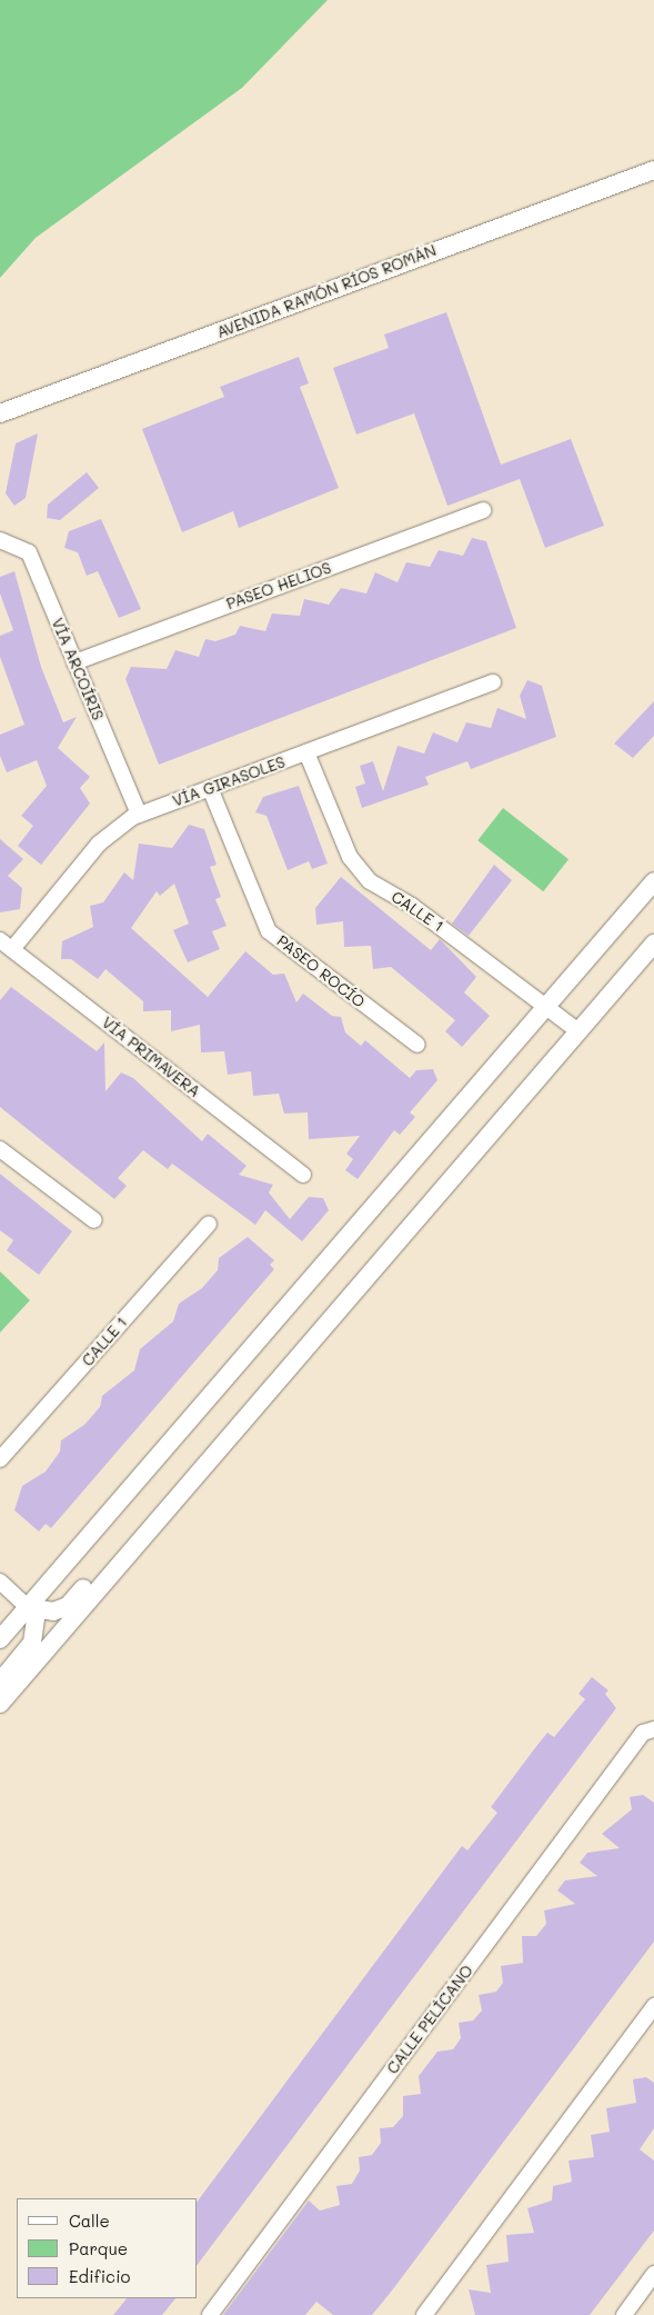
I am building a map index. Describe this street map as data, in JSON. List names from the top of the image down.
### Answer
{
  "streets": {
    "street": [
      "AVENIDA RAMÓN RÍOS ROMÁN",
      "PASEO HELIOS",
      "VÍA ARCOÍRIS",
      "VÍA GIRASOLES",
      "CALLE 1",
      "PASEO ROCÍO",
      "VÍA PRIMAVERA",
      "CALLE PELÍCANO"
    ]
  },
  "crossings": [
    ["PASEO HELIOS", "VÍA ARCOÍRIS"],
    ["VÍA ARCOÍRIS", "VÍA GIRASOLES"],
    ["VÍA GIRASOLES", "CALLE 1"],
    ["VÍA GIRASOLES", "PASEO ROCÍO"],
    ["VÍA GIRASOLES", "VÍA PRIMAVERA"]
  ],
  "legend": ["Calle", "Parque", "Edificio"]
}
